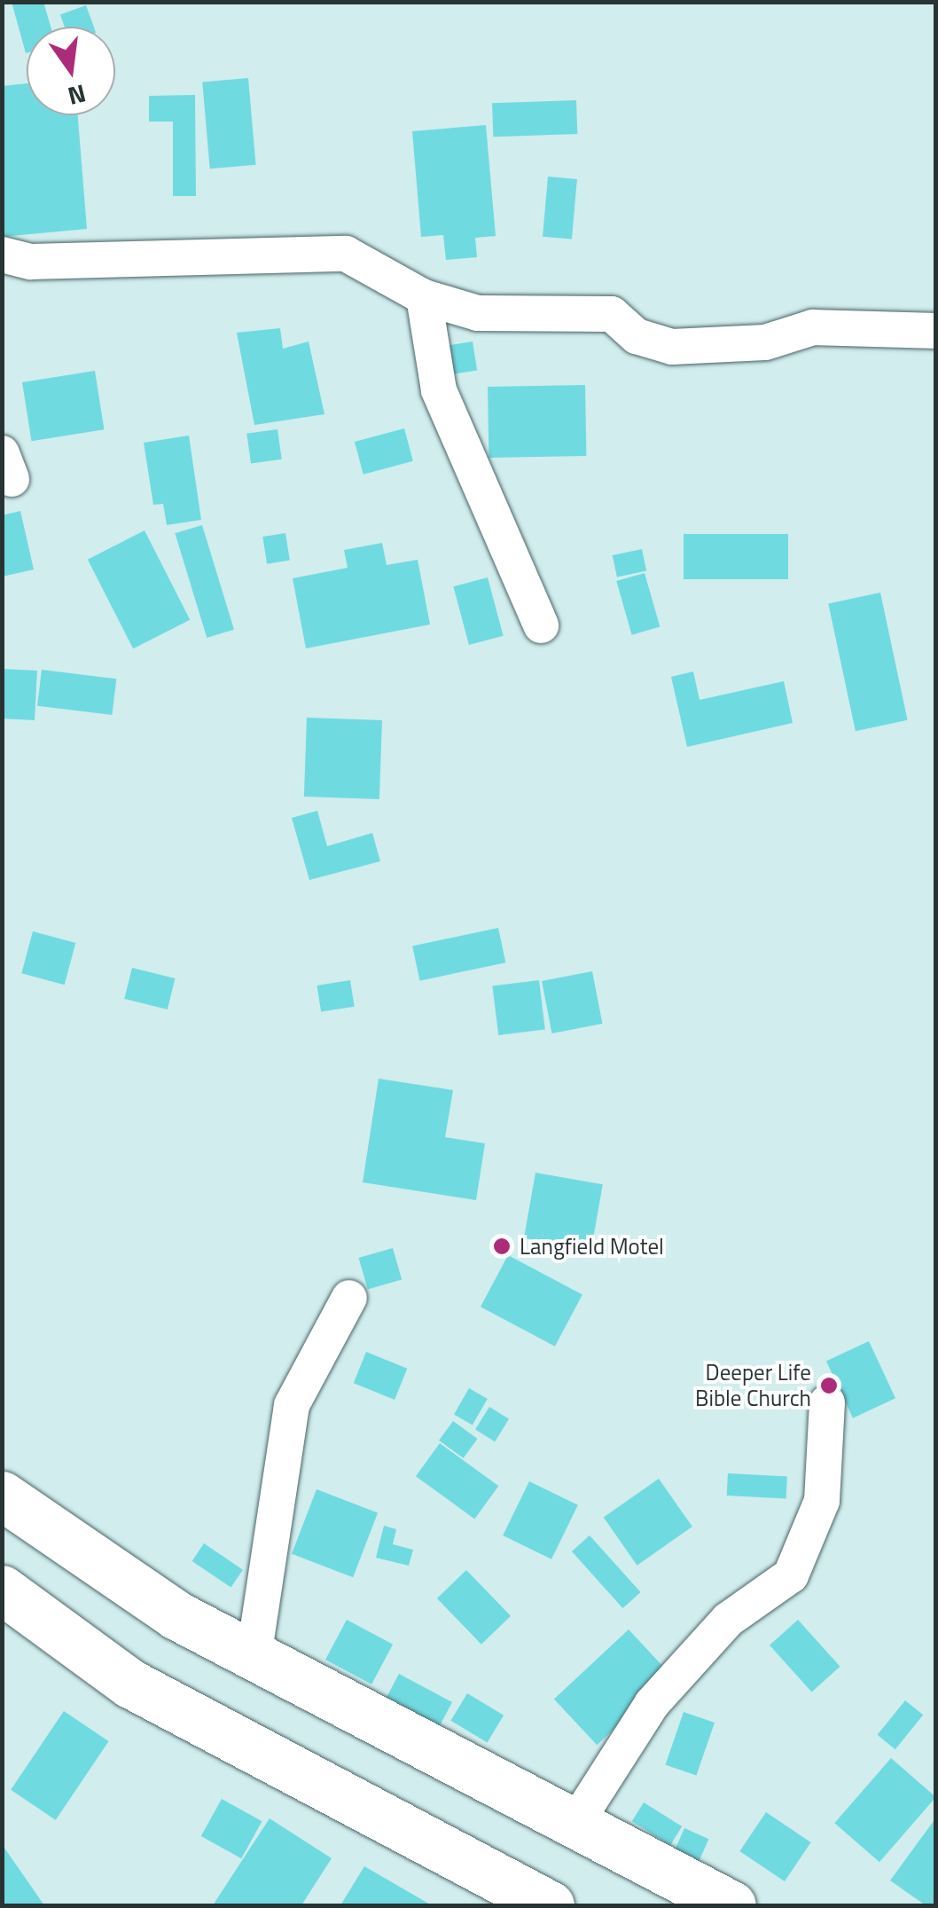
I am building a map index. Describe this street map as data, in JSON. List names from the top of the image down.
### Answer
{
  "places": ["Langfield Motel", "Deeper Life Bible Church"],
  "north": "bottom"
}
